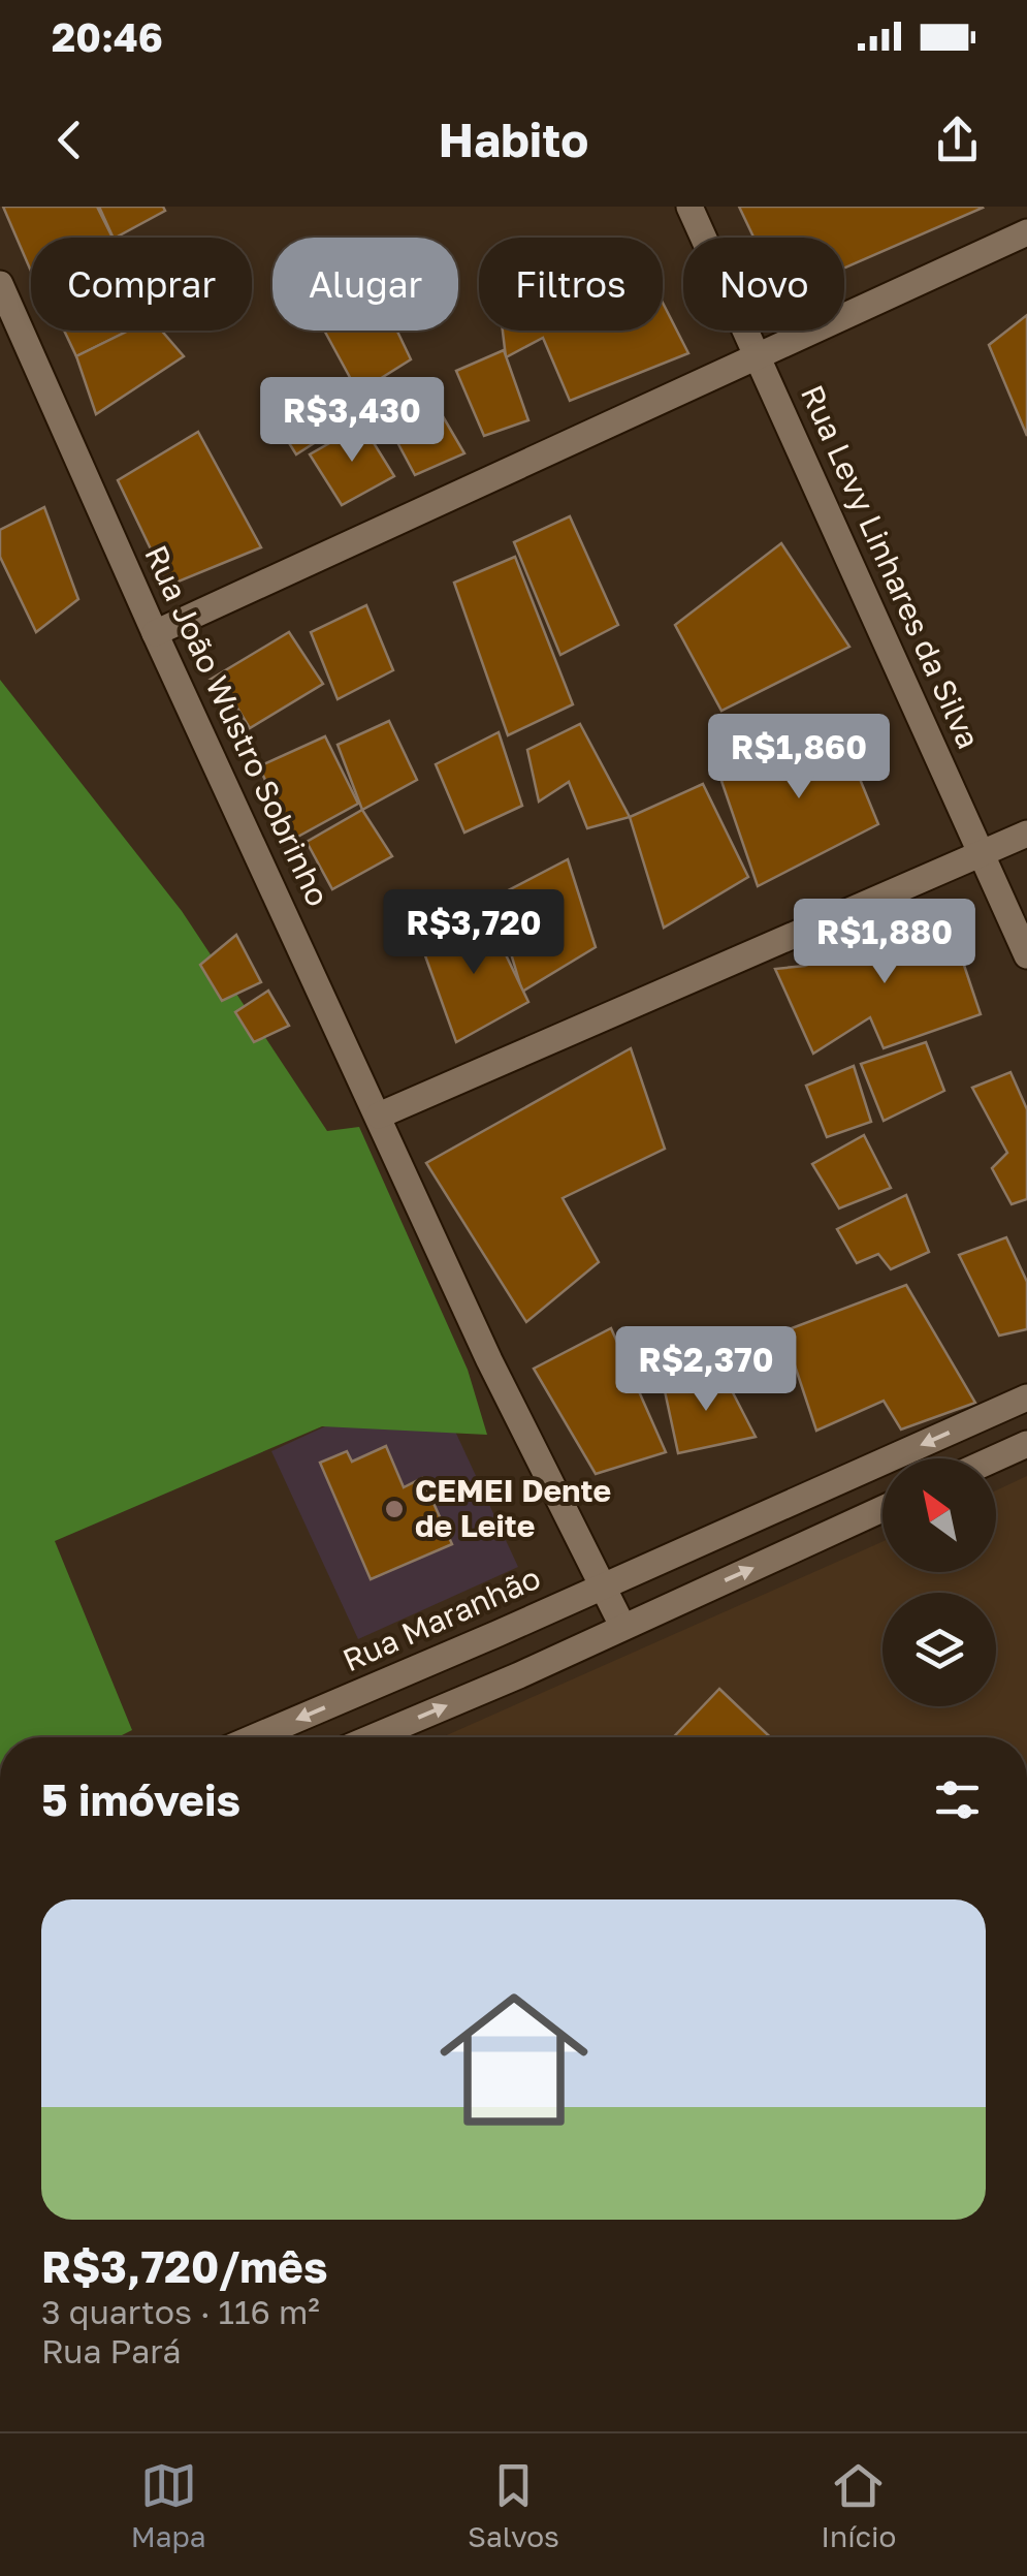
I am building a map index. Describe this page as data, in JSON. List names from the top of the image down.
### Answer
{
  "streets": {
    "street": ["Rua Levy Linhares da Silva", "Rua João Wustro Sobrinho", "Rua Maranhão"]
  },
  "crossings": [
    ["Rua João Wustro Sobrinho", "Rua Maranhão"]
  ],
  "places": ["CEMEI Dente de Leite"],
  "north": "top left",
  "page": {
    "status": "20:46",
    "header": "Habito",
    "chip": [
      "Comprar",
      "Alugar",
      "Filtros",
      "Novo"
    ],
    "price": [
      "R$3,430",
      "R$1,860",
      "R$3,720",
      "R$1,880",
      "R$2,370"
    ],
    "heading": "5 imóveis",
    "list": [
      {
        "name": "R$3,720/mês",
        "note": "3 quartos · 116 m² · Rua Pará"
      }
    ],
    "tabs": ["Mapa", "Salvos", "Início"]
  }
}
